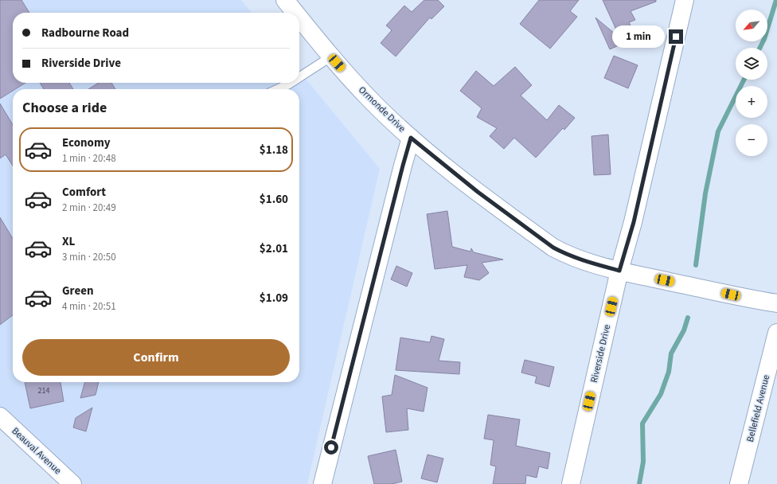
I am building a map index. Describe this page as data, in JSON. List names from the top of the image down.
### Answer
{
  "streets": {
    "street": [
      "Ormonde Drive",
      "Riverside Drive",
      "Bellefield Avenue",
      "Beauval Avenue"
    ]
  },
  "crossings": [
    ["Ormonde Drive", "Riverside Drive"]
  ],
  "house_numbers": ["214"],
  "north": "bottom left",
  "page": {
    "map_buttons": ["+", "−"],
    "banner": ["Radbourne Road", "Riverside Drive"],
    "bubble": "1 min",
    "heading": "Choose a ride",
    "list": [
      {
        "name": "Economy",
        "note": "1 min · 20:48",
        "value": "$1.18"
      },
      {
        "name": "Comfort",
        "note": "2 min · 20:49",
        "value": "$1.60"
      },
      {
        "name": "XL",
        "note": "3 min · 20:50",
        "value": "$2.01"
      },
      {
        "name": "Green",
        "note": "4 min · 20:51",
        "value": "$1.09"
      }
    ],
    "buttons": "Confirm"
  }
}
